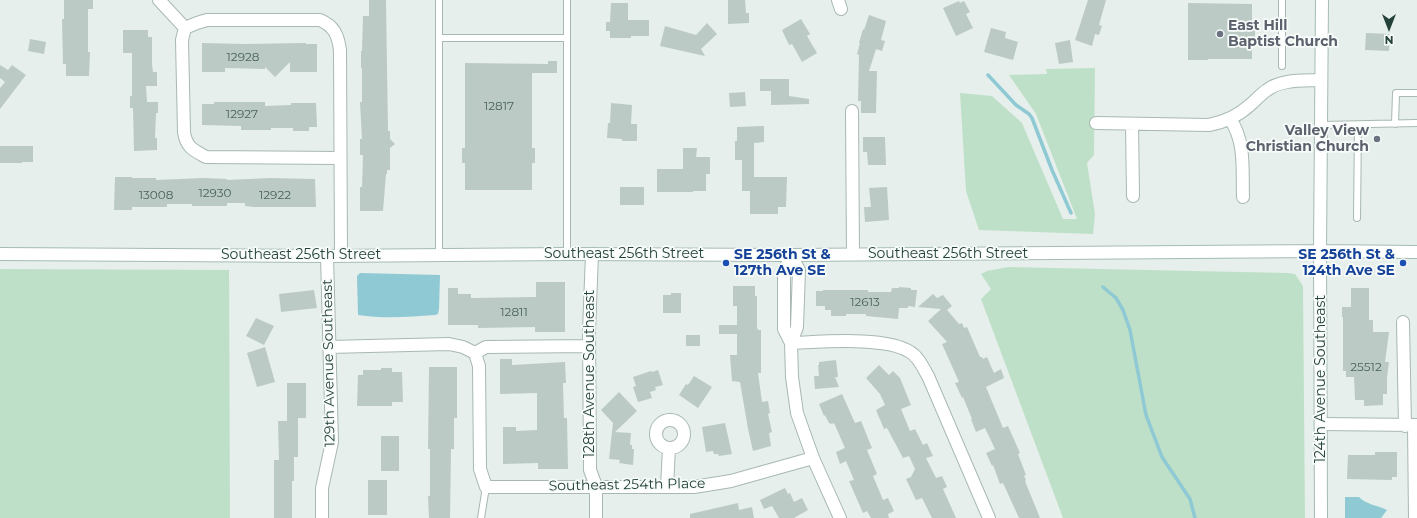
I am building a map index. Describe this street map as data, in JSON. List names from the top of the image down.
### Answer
{
  "streets": {
    "street": [
      "Southeast 256th Street",
      "129th Avenue Southeast",
      "128th Avenue Southeast",
      "124th Avenue Southeast",
      "Southeast 254th Place"
    ]
  },
  "crossings": [
    ["Southeast 256th Street", "129th Avenue Southeast"],
    ["Southeast 256th Street", "128th Avenue Southeast"],
    ["Southeast 256th Street", "124th Avenue Southeast"],
    ["128th Avenue Southeast", "Southeast 254th Place"]
  ],
  "places": [
    "East Hill Baptist Church",
    "Valley View Christian Church",
    "SE 256th St & 127th Ave SE",
    "SE 256th St & 124th Ave SE"
  ],
  "house_numbers": [
    "12928",
    "12817",
    "12927",
    "12930",
    "13008",
    "12922",
    "12613",
    "12811",
    "25512"
  ],
  "north": "bottom"
}
